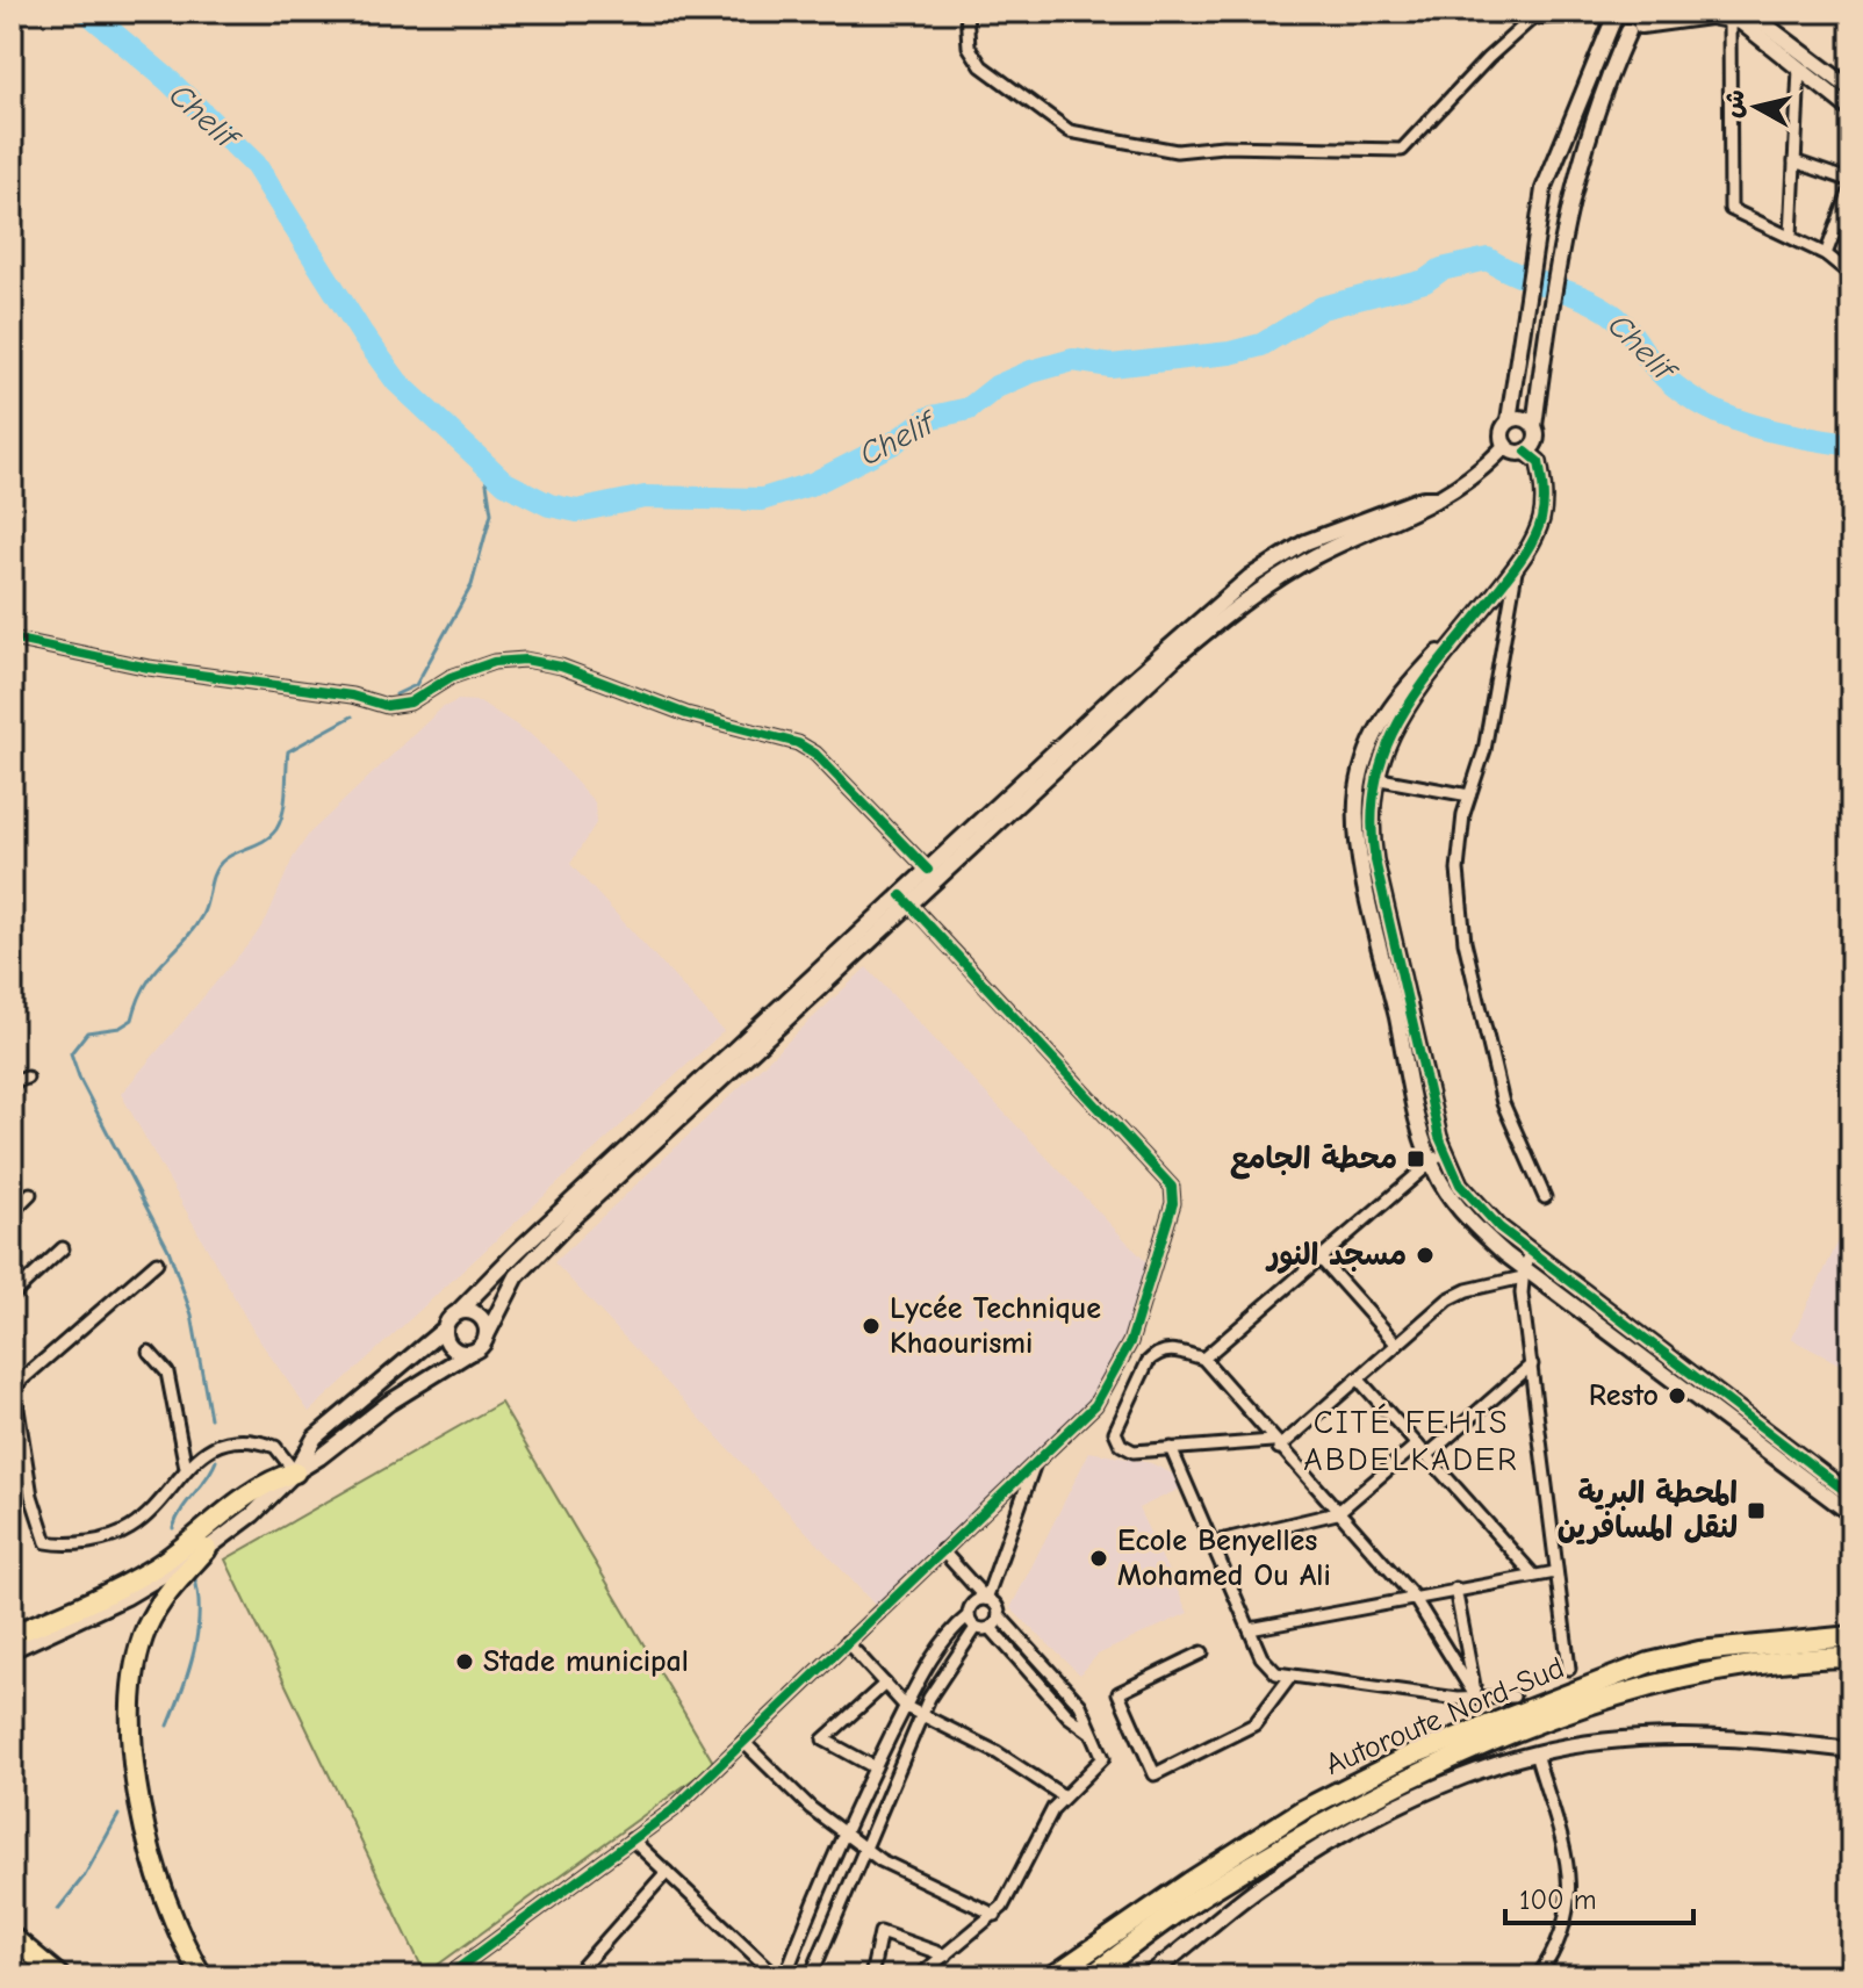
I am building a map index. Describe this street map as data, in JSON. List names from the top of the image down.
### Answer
{
  "streets": {
    "highway": ["Autoroute Nord-Sud"]
  },
  "districts": ["CITÉ FEHIS ABDELKADER"],
  "water": ["Chelif"],
  "places": {
    "transit": ["محطة الجامع", "المحطة البرية لنقل المسافرين"],
    "other": [
      "مسجد النور",
      "Lycée Technique Khaourismi",
      "Resto",
      "Ecole Benyelles Mohamed Ou Ali",
      "Stade municipal"
    ]
  },
  "scale_bar": "100 m",
  "north": "left"
}
